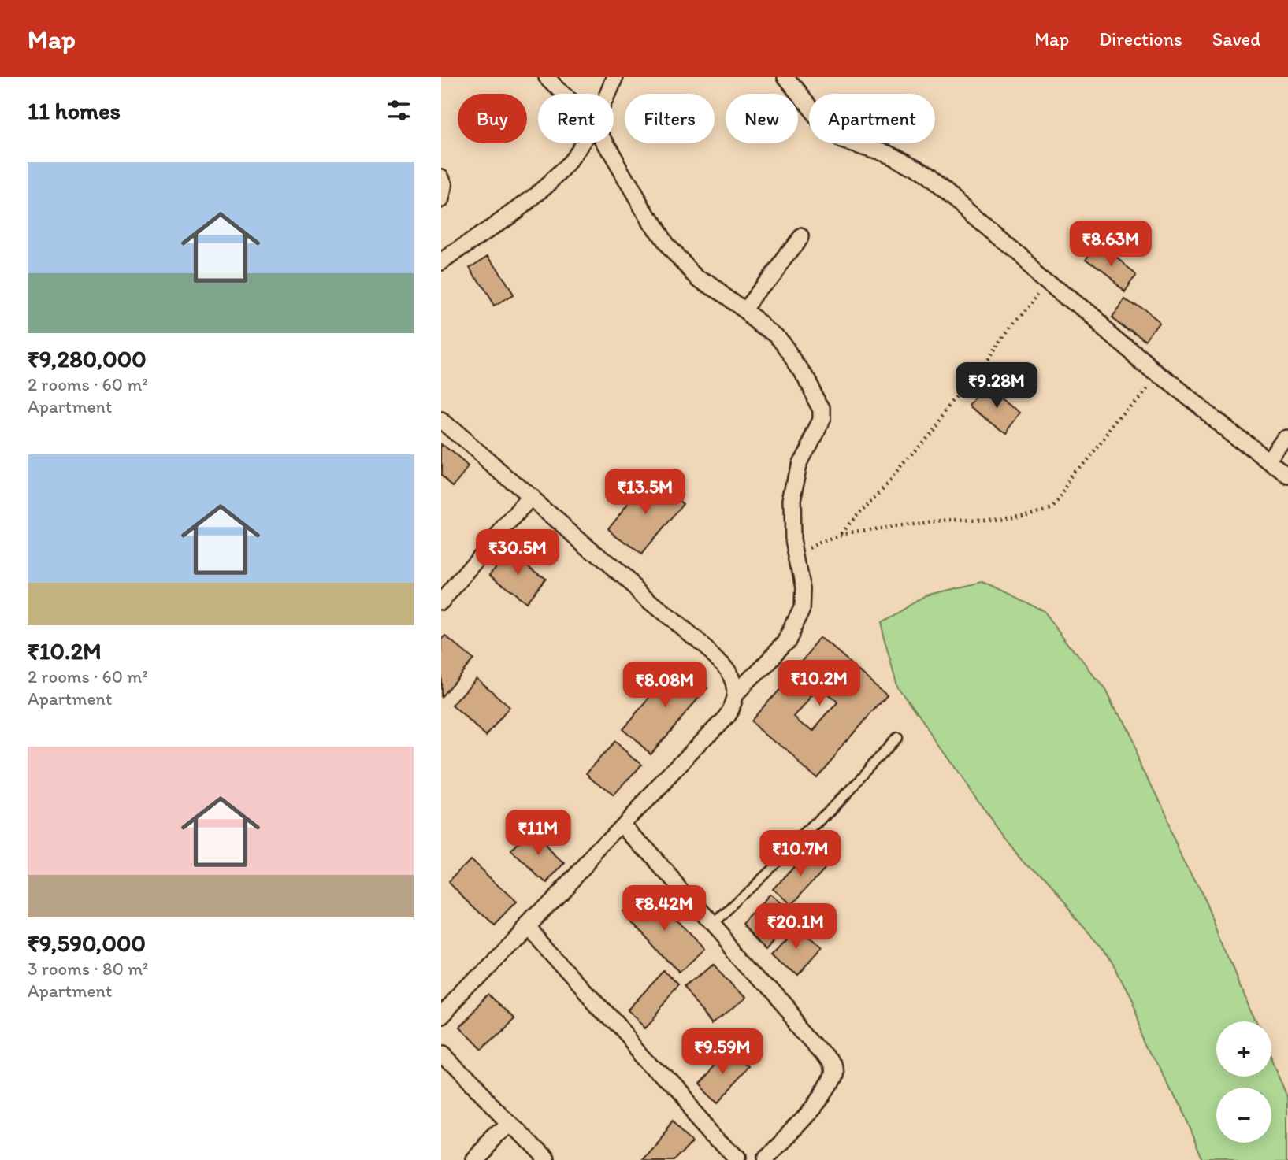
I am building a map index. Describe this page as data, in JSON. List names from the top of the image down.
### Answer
{
  "page": {
    "header": "Map",
    "nav": ["Map", "Directions", "Saved"],
    "heading": "11 homes",
    "chip": [
      "Buy",
      "Rent",
      "Filters",
      "New",
      "Apartment"
    ],
    "list": [
      {
        "name": "₹9,280,000",
        "note": "2 rooms · 60 m² · Apartment"
      },
      {
        "name": "₹10.2M",
        "note": "2 rooms · 60 m² · Apartment"
      },
      {
        "name": "₹9,590,000",
        "note": "3 rooms · 80 m² · Apartment"
      }
    ],
    "price": [
      "₹8.63M",
      "₹9.28M",
      "₹13.5M",
      "₹30.5M",
      "₹10.2M",
      "₹8.08M",
      "₹11M",
      "₹10.7M",
      "₹8.42M",
      "₹20.1M",
      "₹9.59M"
    ],
    "map_buttons": ["+", "−"]
  }
}
